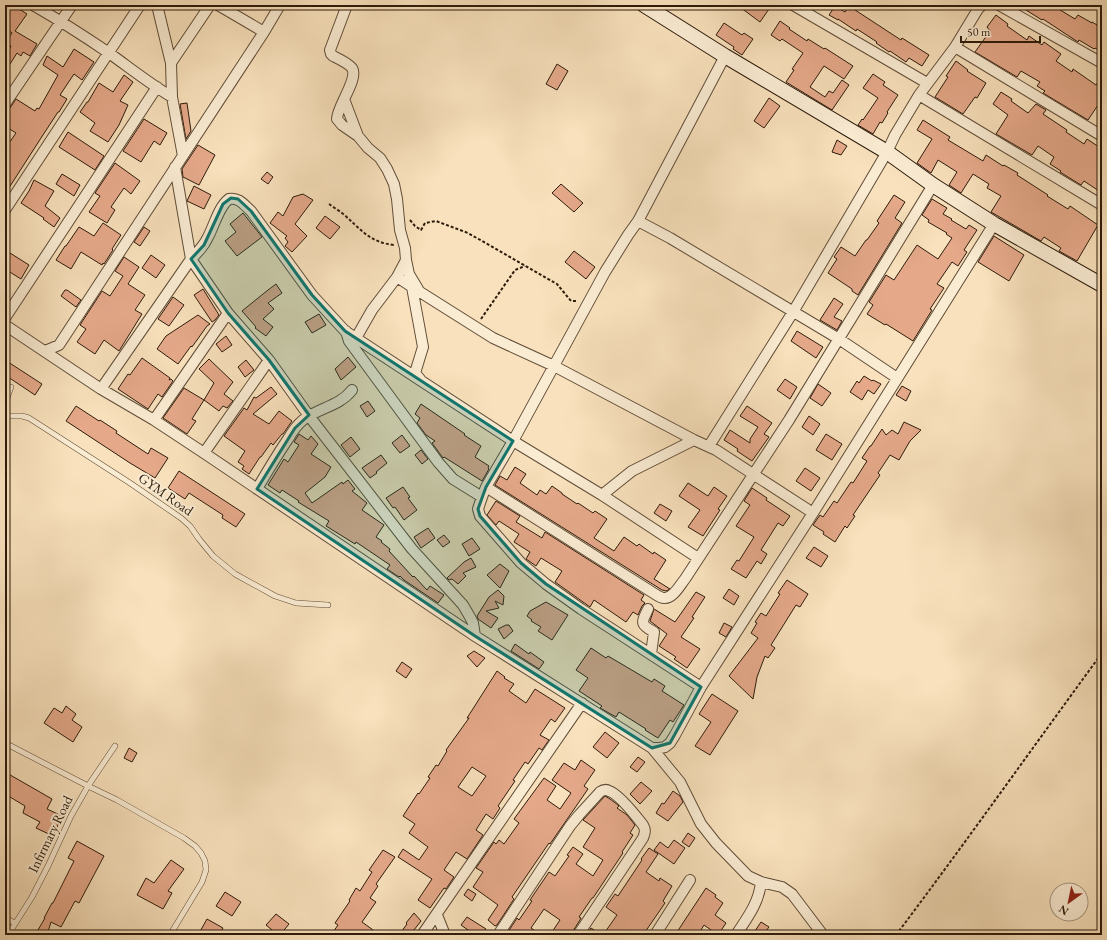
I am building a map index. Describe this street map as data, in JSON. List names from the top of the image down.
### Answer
{
  "streets": {
    "lane": ["GYM Road", "Infirmary Road"]
  },
  "scale_bar": "50 m",
  "north": "bottom left"
}
